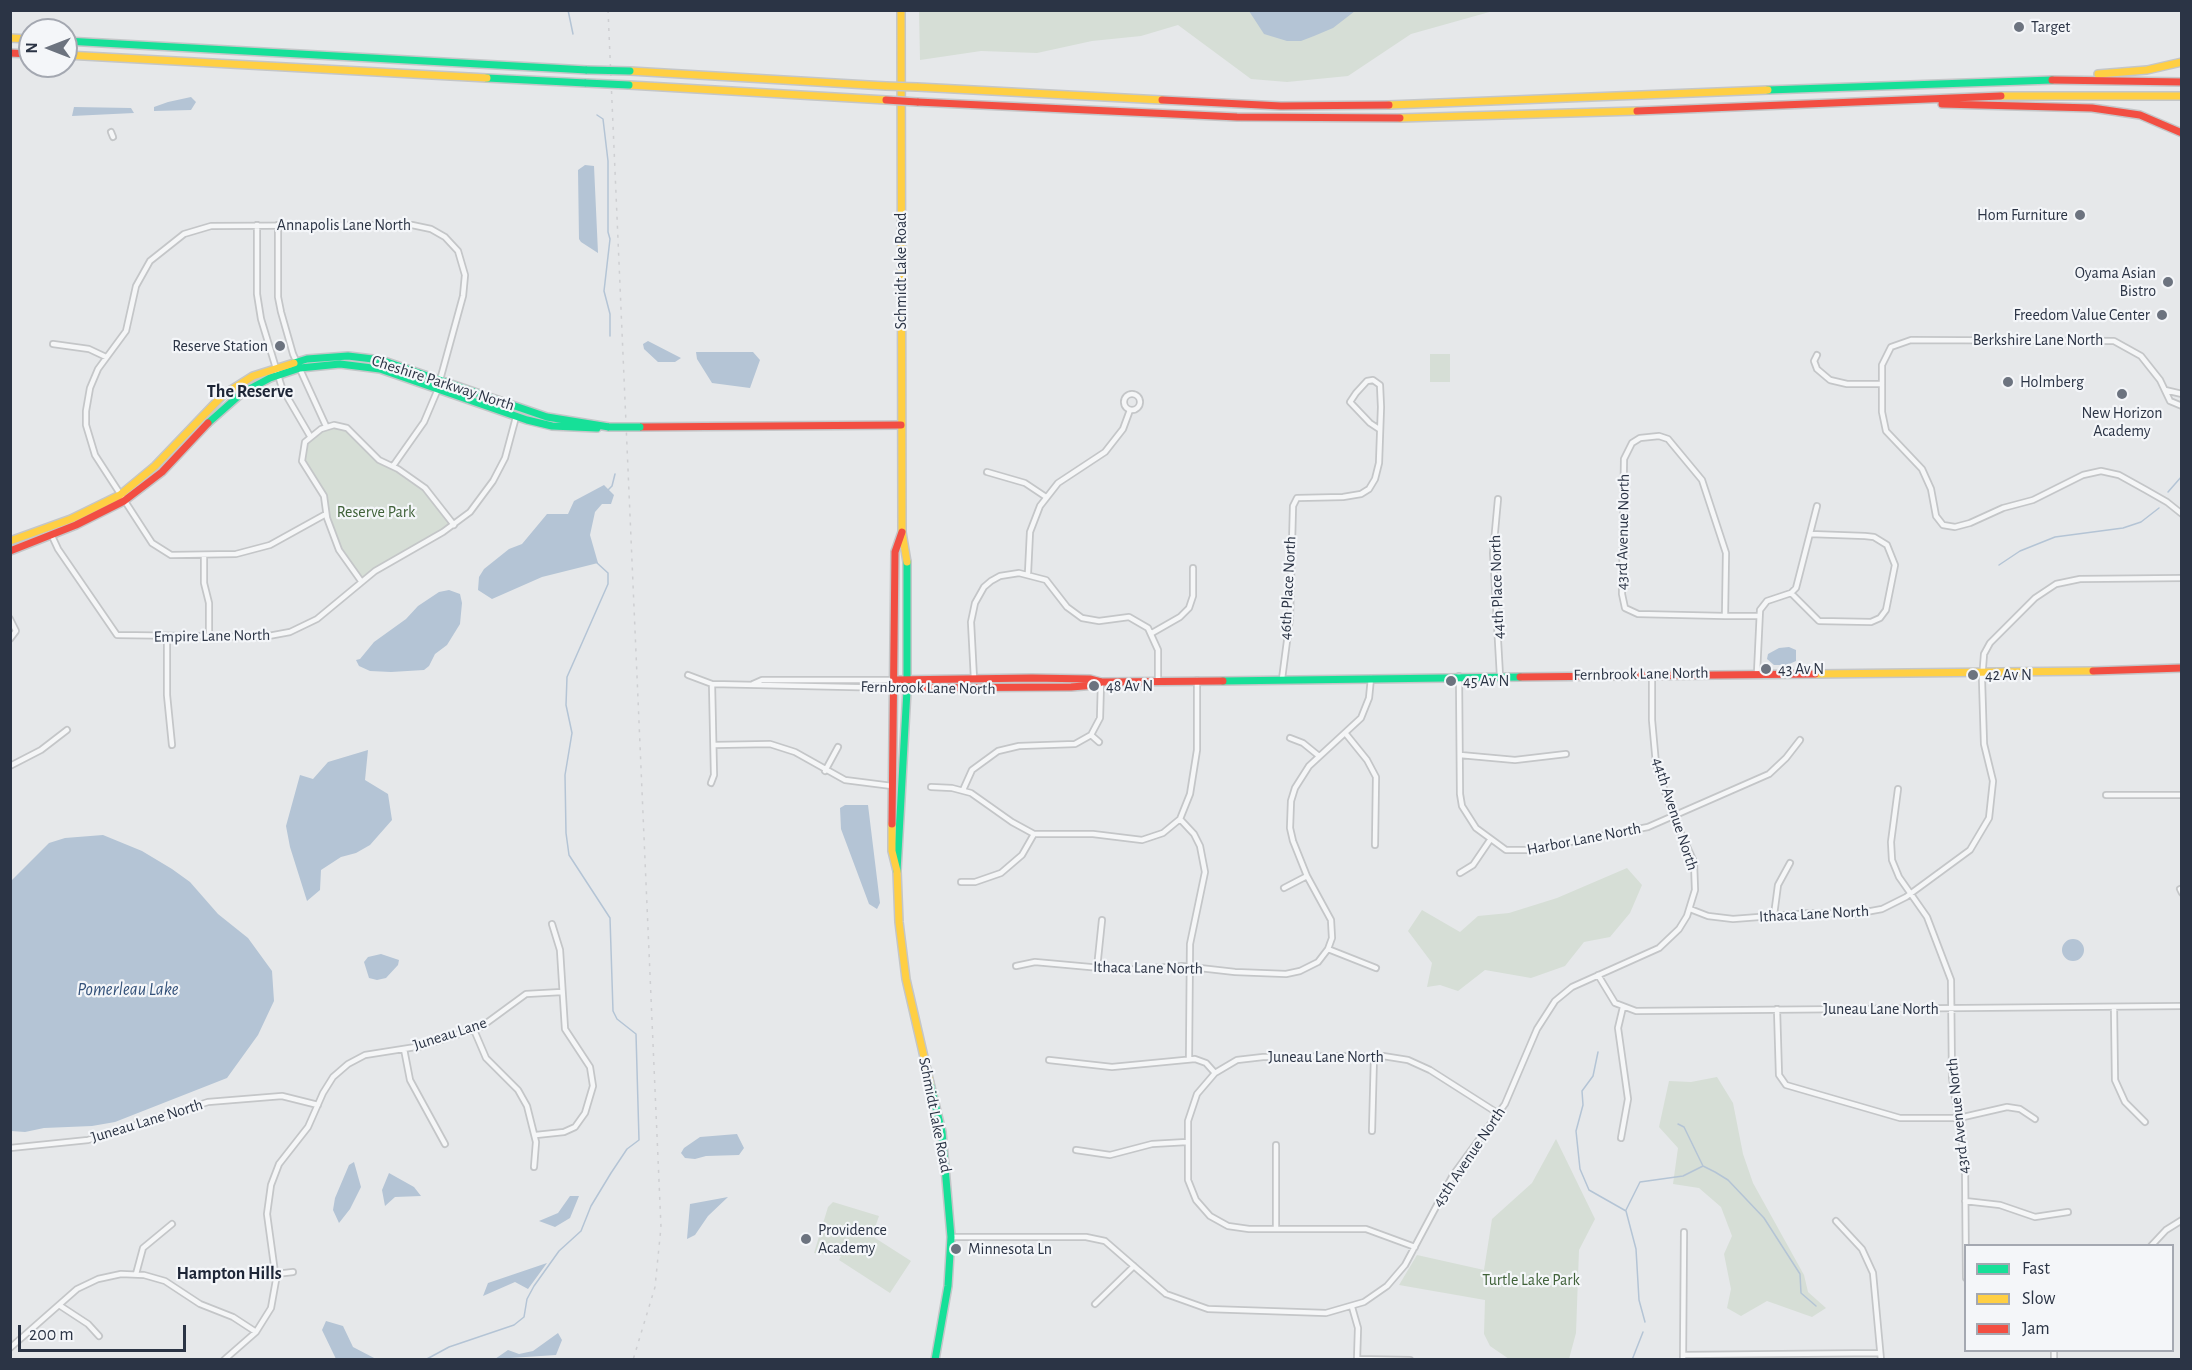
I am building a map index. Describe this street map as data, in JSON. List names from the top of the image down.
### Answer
{
  "streets": {
    "main road": ["Schmidt Lake Road", "Cheshire Parkway North", "Fernbrook Lane North"],
    "street": [
      "Annapolis Lane North",
      "Berkshire Lane North",
      "43rd Avenue North",
      "44th Place North",
      "46th Place North",
      "Empire Lane North",
      "44th Avenue North",
      "Harbor Lane North",
      "Ithaca Lane North",
      "Juneau Lane North",
      "Juneau Lane",
      "45th Avenue North"
    ]
  },
  "crossings": [
    ["Annapolis Lane North", "Cheshire Parkway North"],
    ["Schmidt Lake Road", "Cheshire Parkway North"],
    ["Schmidt Lake Road", "Fernbrook Lane North"],
    ["Schmidt Lake Road", "45th Avenue North"],
    ["Cheshire Parkway North", "Empire Lane North"],
    ["43rd Avenue North", "Ithaca Lane North"],
    ["43rd Avenue North", "Juneau Lane North"],
    ["44th Place North", "Fernbrook Lane North"],
    ["46th Place North", "Fernbrook Lane North"],
    ["Fernbrook Lane North", "44th Avenue North"],
    ["Fernbrook Lane North", "Ithaca Lane North"],
    ["44th Avenue North", "Harbor Lane North"],
    ["44th Avenue North", "Ithaca Lane North"],
    ["44th Avenue North", "45th Avenue North"],
    ["Juneau Lane North", "Juneau Lane"],
    ["Juneau Lane North", "45th Avenue North"]
  ],
  "districts": ["The Reserve", "Hampton Hills"],
  "water": ["Pomerleau Lake"],
  "parks": ["Reserve Park", "Turtle Lake Park"],
  "places": [
    "Target",
    "Hom Furniture",
    "Oyama Asian Bistro",
    "Freedom Value Center",
    "Reserve Station",
    "Holmberg",
    "New Horizon Academy",
    "43 Av N",
    "42 Av N",
    "45 Av N",
    "48 Av N",
    "Providence Academy",
    "Minnesota Ln"
  ],
  "legend": ["Fast", "Slow", "Jam"],
  "scale_bar": "200 m",
  "north": "left"
}
